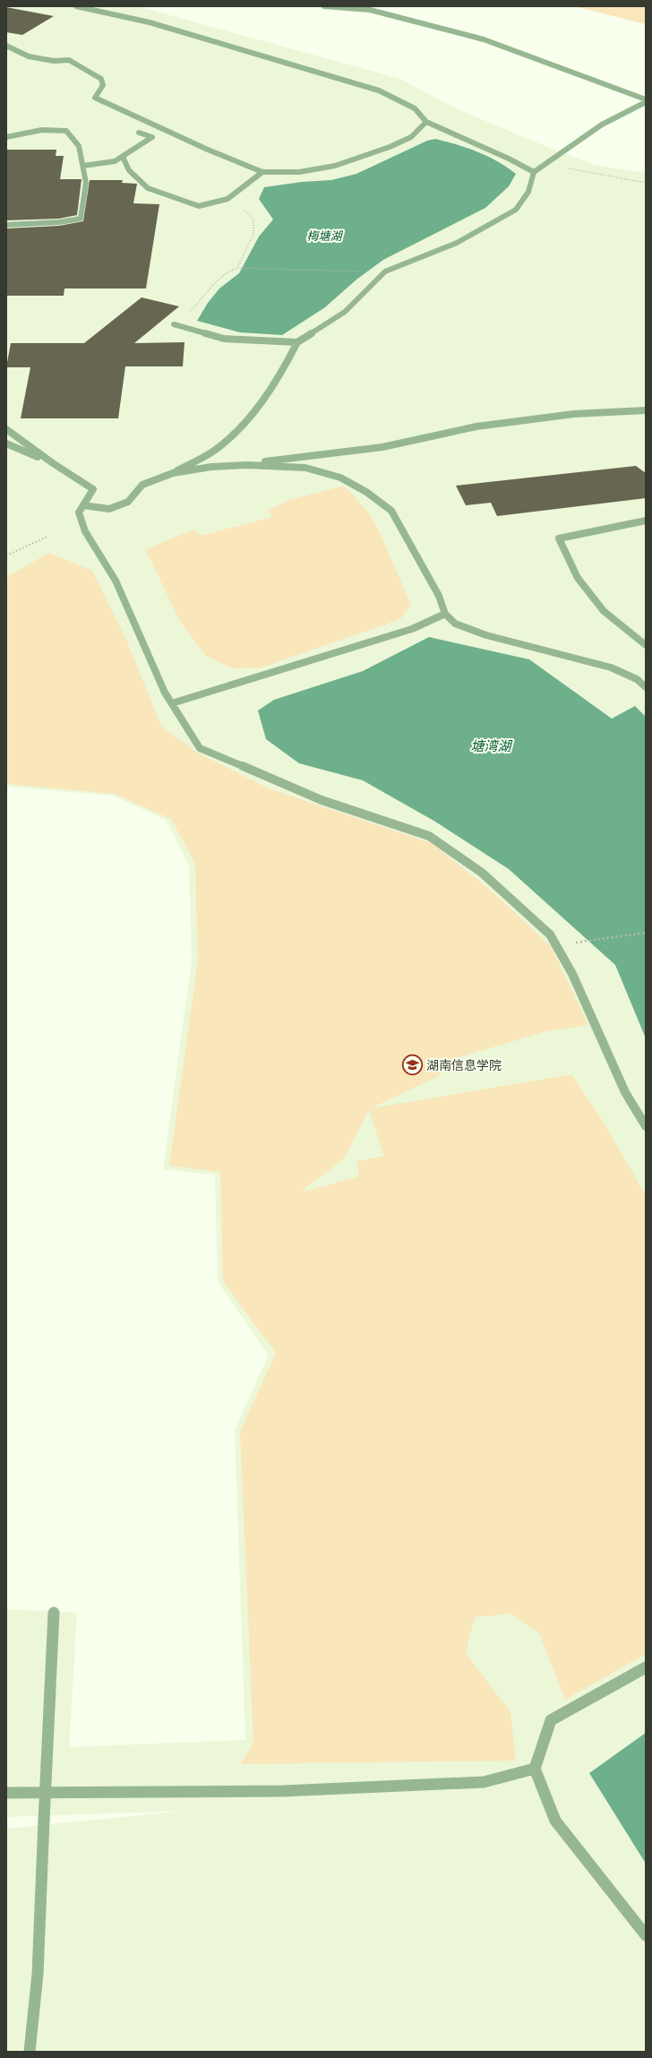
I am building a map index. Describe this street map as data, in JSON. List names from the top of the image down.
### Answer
{
  "water": ["梅塘湖", "塘湾湖"],
  "places": {
    "school or university": ["湖南信息学院"]
  }
}
